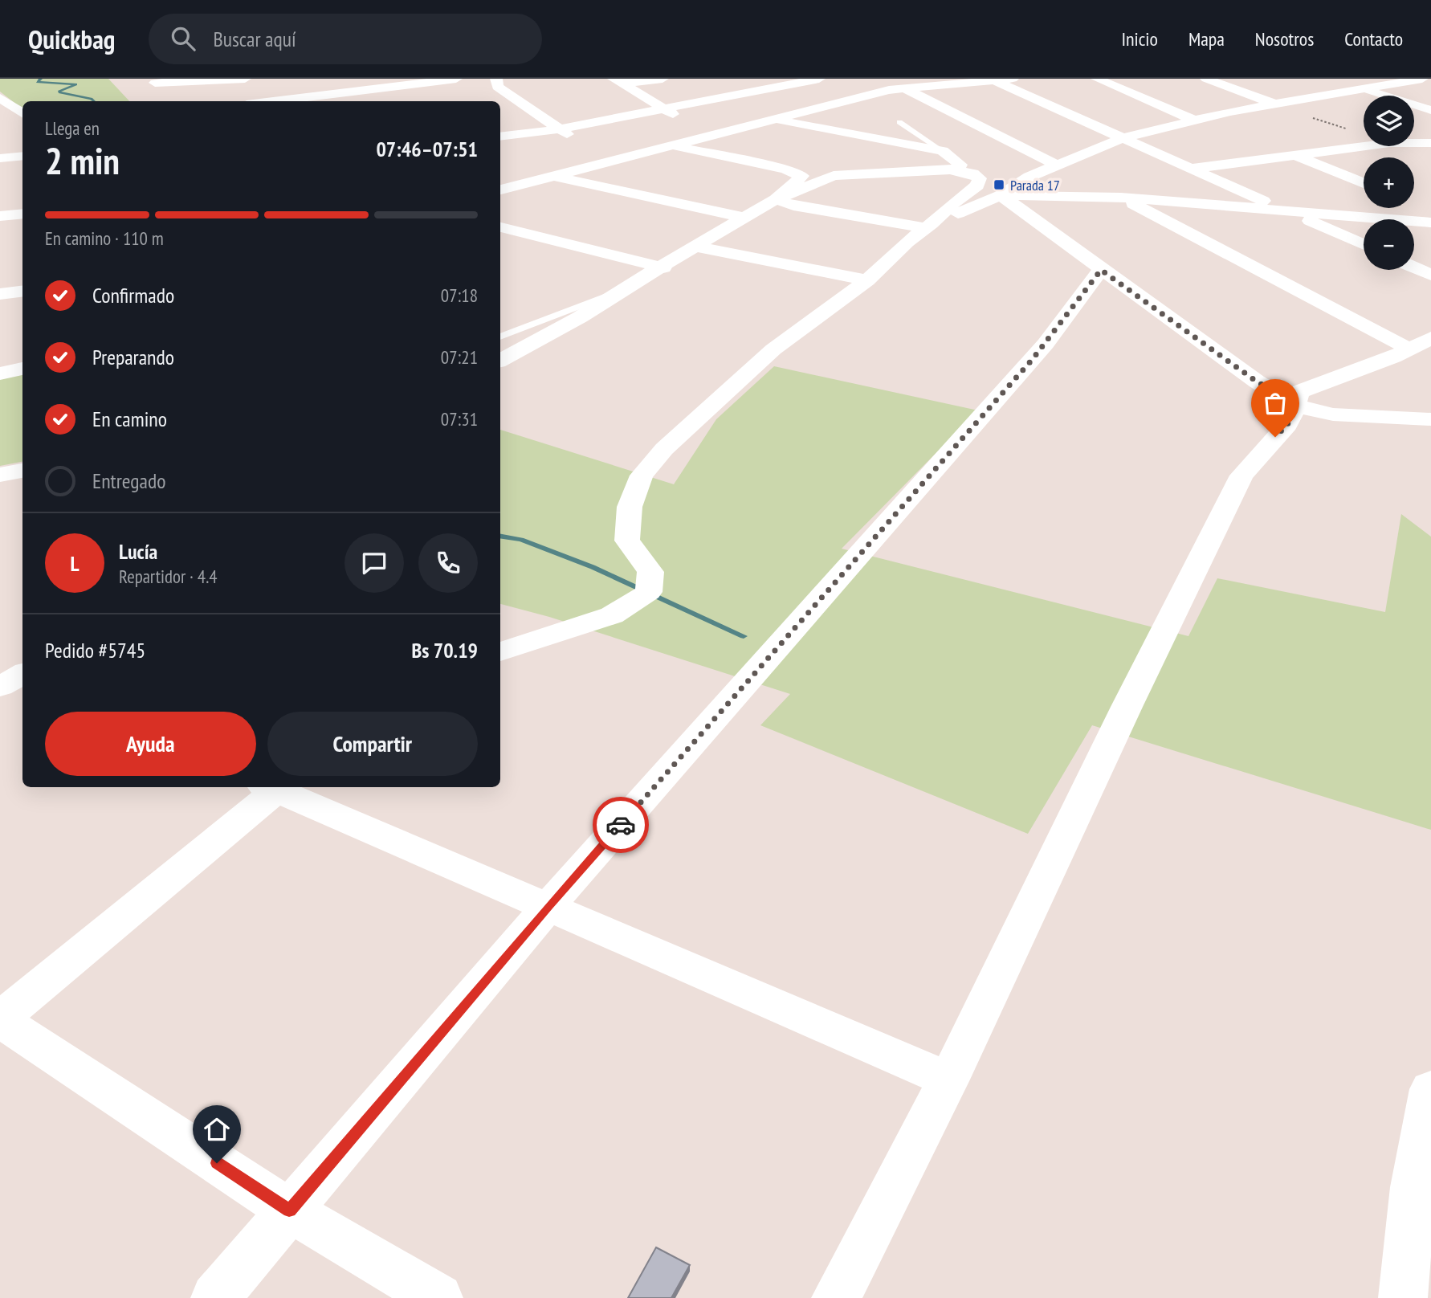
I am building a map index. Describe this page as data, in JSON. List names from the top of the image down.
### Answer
{
  "places": {
    "transit": ["Parada 17"]
  },
  "page": {
    "header": "Quickbag",
    "search": "Buscar aquí",
    "nav": [
      "Inicio",
      "Mapa",
      "Nosotros",
      "Contacto"
    ],
    "map_buttons": ["+", "−"],
    "heading": ["2 min", "Llega en", "07:46–07:51"],
    "panel": [
      "Lucía",
      "Repartidor · 4.4",
      "Pedido #5745",
      "Bs 70.19"
    ],
    "bar": "En camino · 110 m",
    "list": [
      ["Confirmado", "07:18"],
      ["Preparando", "07:21"],
      ["En camino", "07:31"],
      "Entregado"
    ],
    "round": "L",
    "buttons": ["Ayuda", "Compartir"]
  }
}
